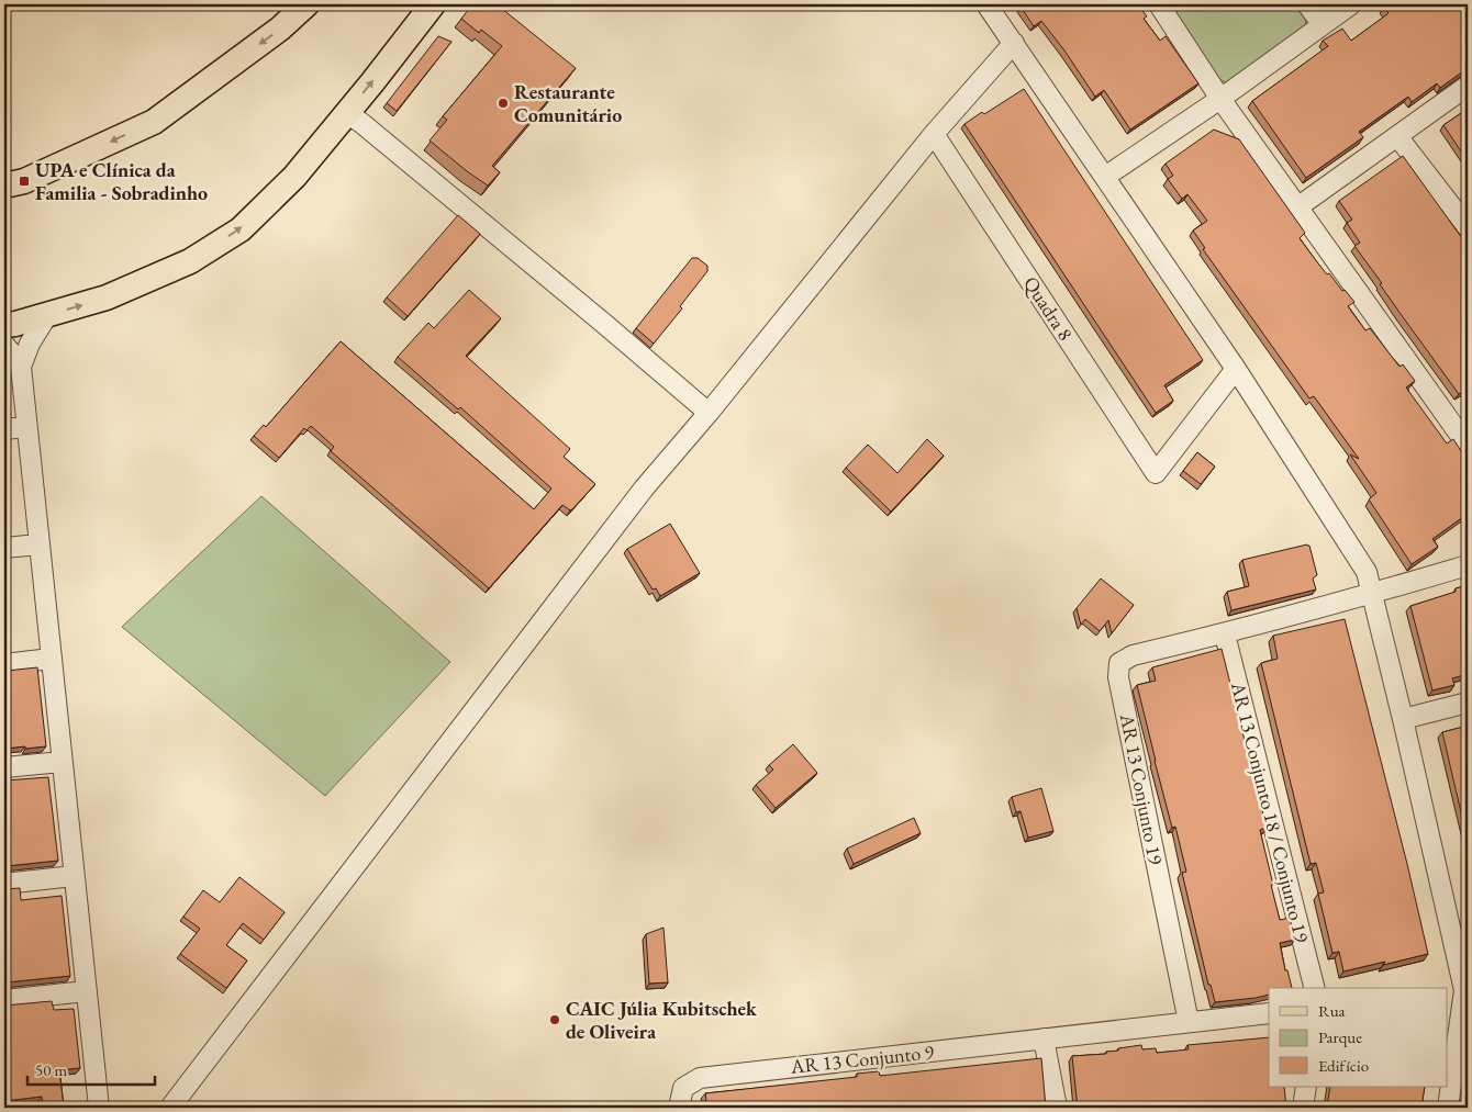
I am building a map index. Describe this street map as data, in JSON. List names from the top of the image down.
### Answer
{
  "streets": {
    "street": [
      "Quadra 8",
      "AR 13 Conjunto 19",
      "AR 13 Conjunto 18 / Conjunto 19",
      "AR 13 Conjunto 9"
    ]
  },
  "crossings": [
    ["AR 13 Conjunto 19", "AR 13 Conjunto 18 / Conjunto 19"],
    ["AR 13 Conjunto 19", "AR 13 Conjunto 9"]
  ],
  "places": {
    "other": ["Restaurante Comunitário", "CAIC Júlia Kubitschek de Oliveira"],
    "transit": ["UPA e Clínica da Familia - Sobradinho"]
  },
  "legend": ["Rua", "Parque", "Edifício"],
  "scale_bar": "50 m"
}
